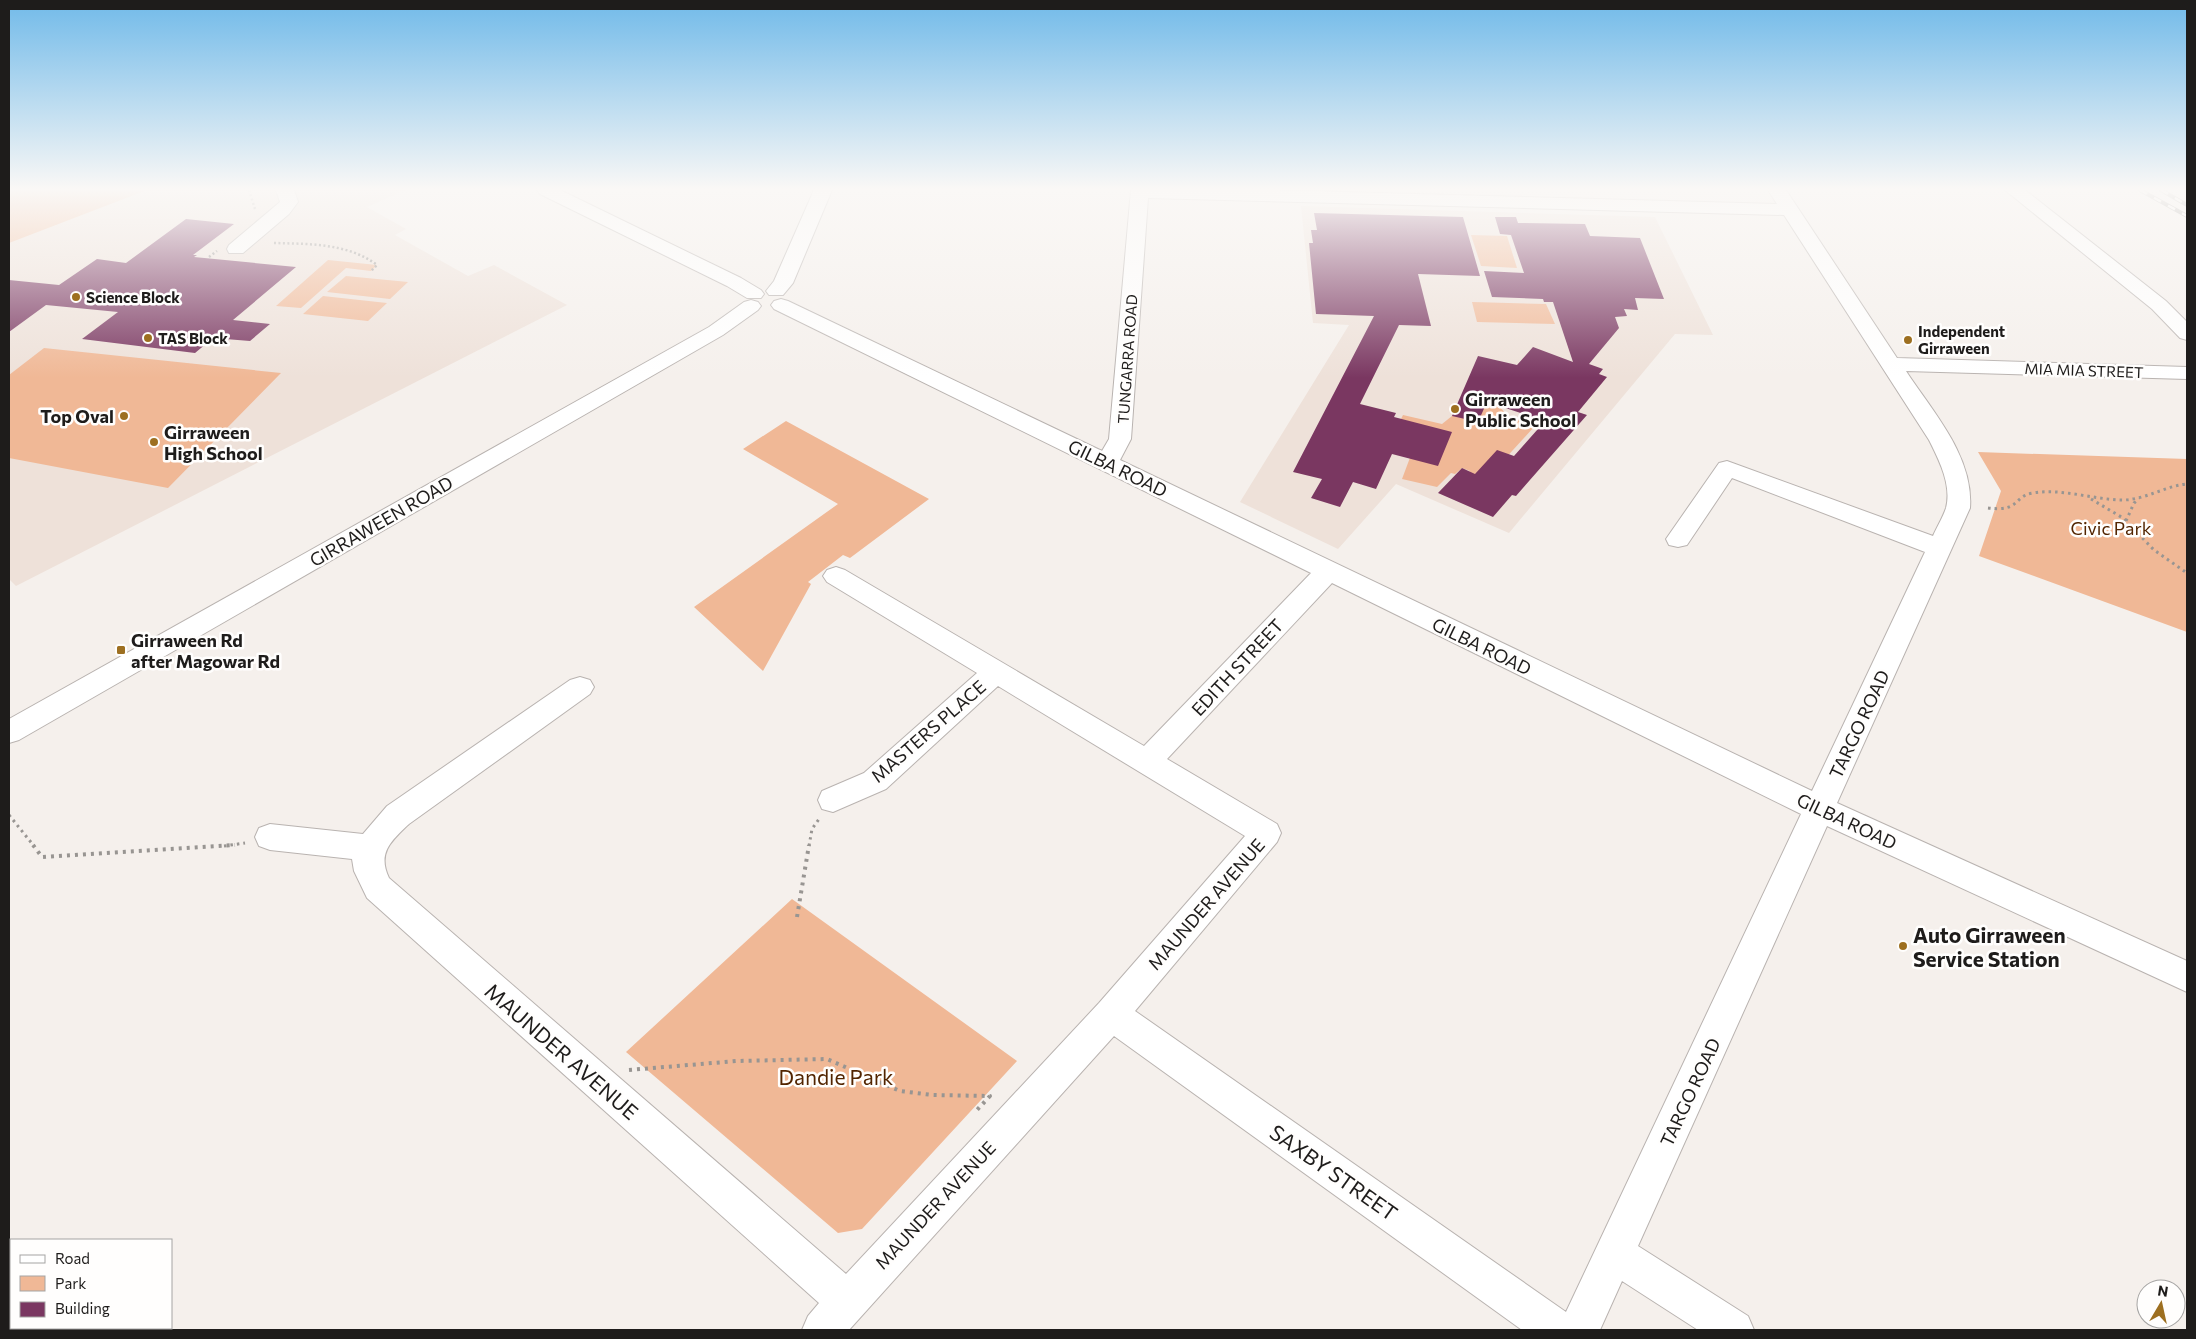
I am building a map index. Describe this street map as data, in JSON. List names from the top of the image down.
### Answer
{
  "streets": {
    "street": [
      "TUNGARRA ROAD",
      "MIA MIA STREET",
      "GILBA ROAD",
      "GIRRAWEEN ROAD",
      "EDITH STREET",
      "TARGO ROAD",
      "MASTERS PLACE",
      "MAUNDER AVENUE",
      "SAXBY STREET"
    ]
  },
  "crossings": [
    ["TUNGARRA ROAD", "GILBA ROAD"],
    ["MIA MIA STREET", "TARGO ROAD"],
    ["GILBA ROAD", "EDITH STREET"],
    ["GILBA ROAD", "TARGO ROAD"],
    ["EDITH STREET", "MAUNDER AVENUE"],
    ["MASTERS PLACE", "MAUNDER AVENUE"],
    ["MAUNDER AVENUE", "SAXBY STREET"]
  ],
  "parks": ["Civic Park", "Dandie Park"],
  "places": {
    "other": [
      "Science Block",
      "TAS Block",
      "Independent Girraween",
      "Girraween Public School",
      "Top Oval",
      "Girraween High School",
      "Auto Girraween Service Station"
    ],
    "transit": ["Girraween Rd after Magowar Rd"]
  },
  "legend": ["Road", "Park", "Building"],
  "north": "top"
}
